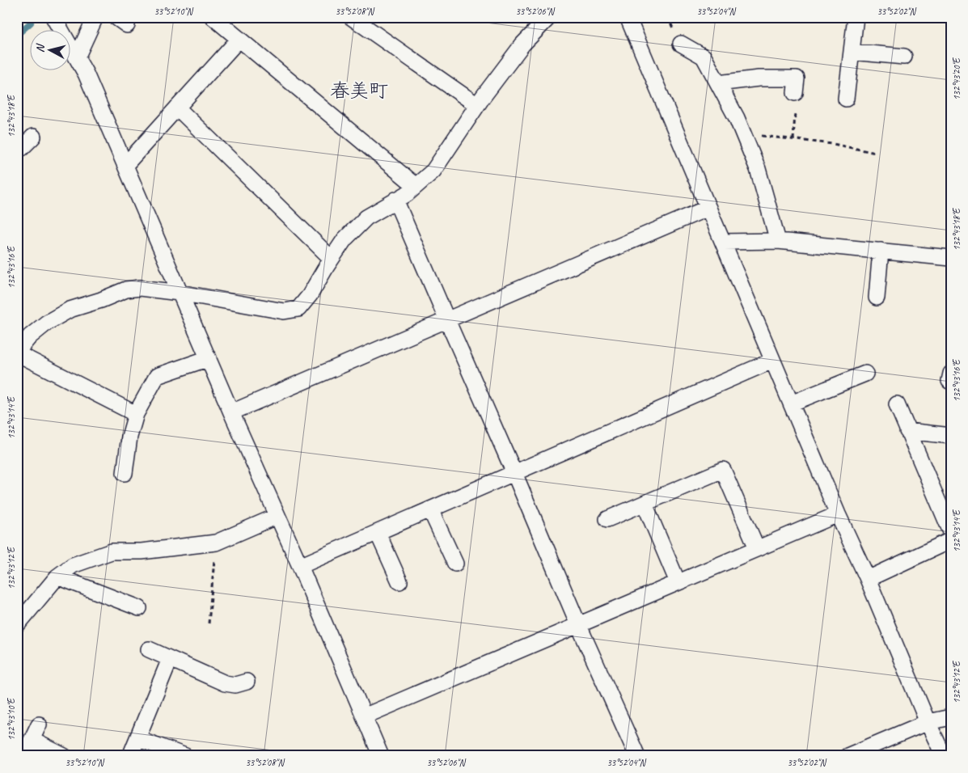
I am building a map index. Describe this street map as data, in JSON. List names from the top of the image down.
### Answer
{
  "districts": ["春美町"],
  "north": "left",
  "coordinates": [
    "33°52'10\"N",
    "33°52'08\"N",
    "33°52'06\"N",
    "33°52'04\"N",
    "33°52'02\"N",
    "132°43'20\"E",
    "132°43'18\"E",
    "132°43'16\"E",
    "132°43'14\"E",
    "132°43'12\"E",
    "132°43'10\"E"
  ]
}
